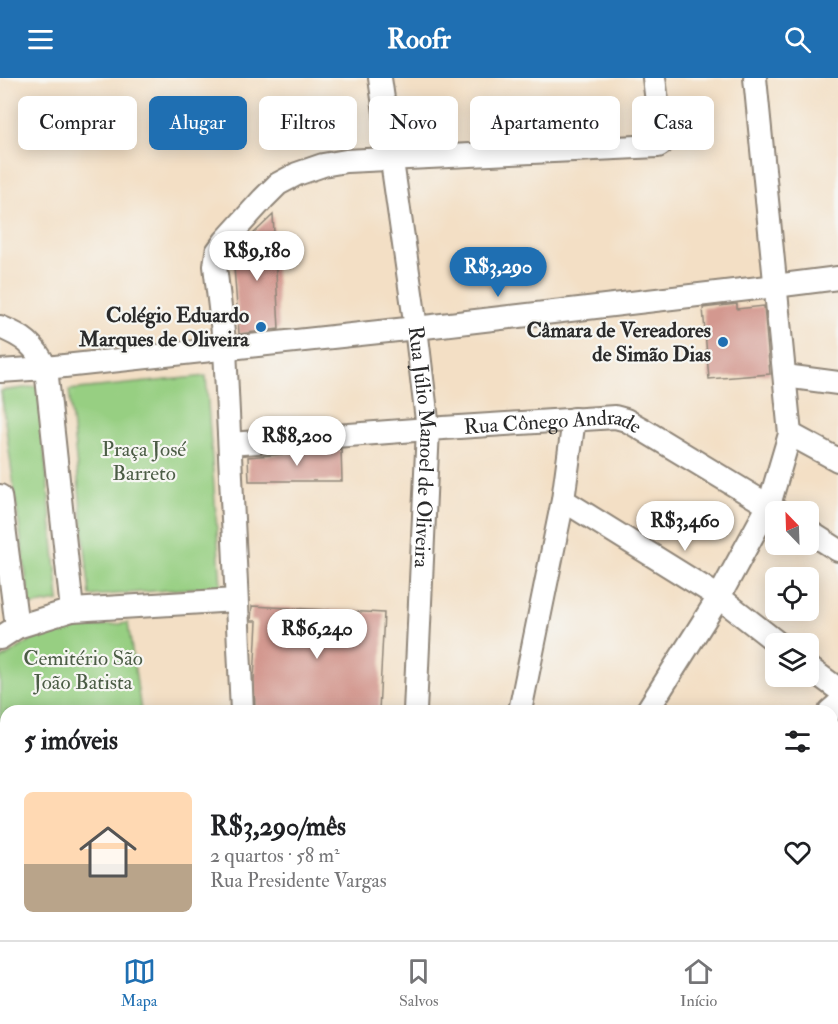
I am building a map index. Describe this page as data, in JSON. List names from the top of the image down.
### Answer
{
  "streets": {
    "street": ["Rua Cônego Andrade", "Rua Júlio Manoel de Oliveira"]
  },
  "crossings": [
    ["Rua Cônego Andrade", "Rua Júlio Manoel de Oliveira"]
  ],
  "parks": ["Praça José Barreto", "Cemitério São João Batista"],
  "places": ["Colégio Eduardo Marques de Oliveira", "Câmara de Vereadores de Simão Dias"],
  "north": "top left",
  "page": {
    "header": "Roofr",
    "chip": [
      "Comprar",
      "Alugar",
      "Filtros",
      "Novo",
      "Apartamento",
      "Casa"
    ],
    "price": [
      "R$9,180",
      "R$3,290",
      "R$8,200",
      "R$3,460",
      "R$6,240"
    ],
    "heading": "5 imóveis",
    "list": [
      {
        "name": "R$3,290/mês",
        "note": "2 quartos · 58 m² · Rua Presidente Vargas"
      }
    ],
    "tabs": ["Mapa", "Salvos", "Início"]
  }
}
